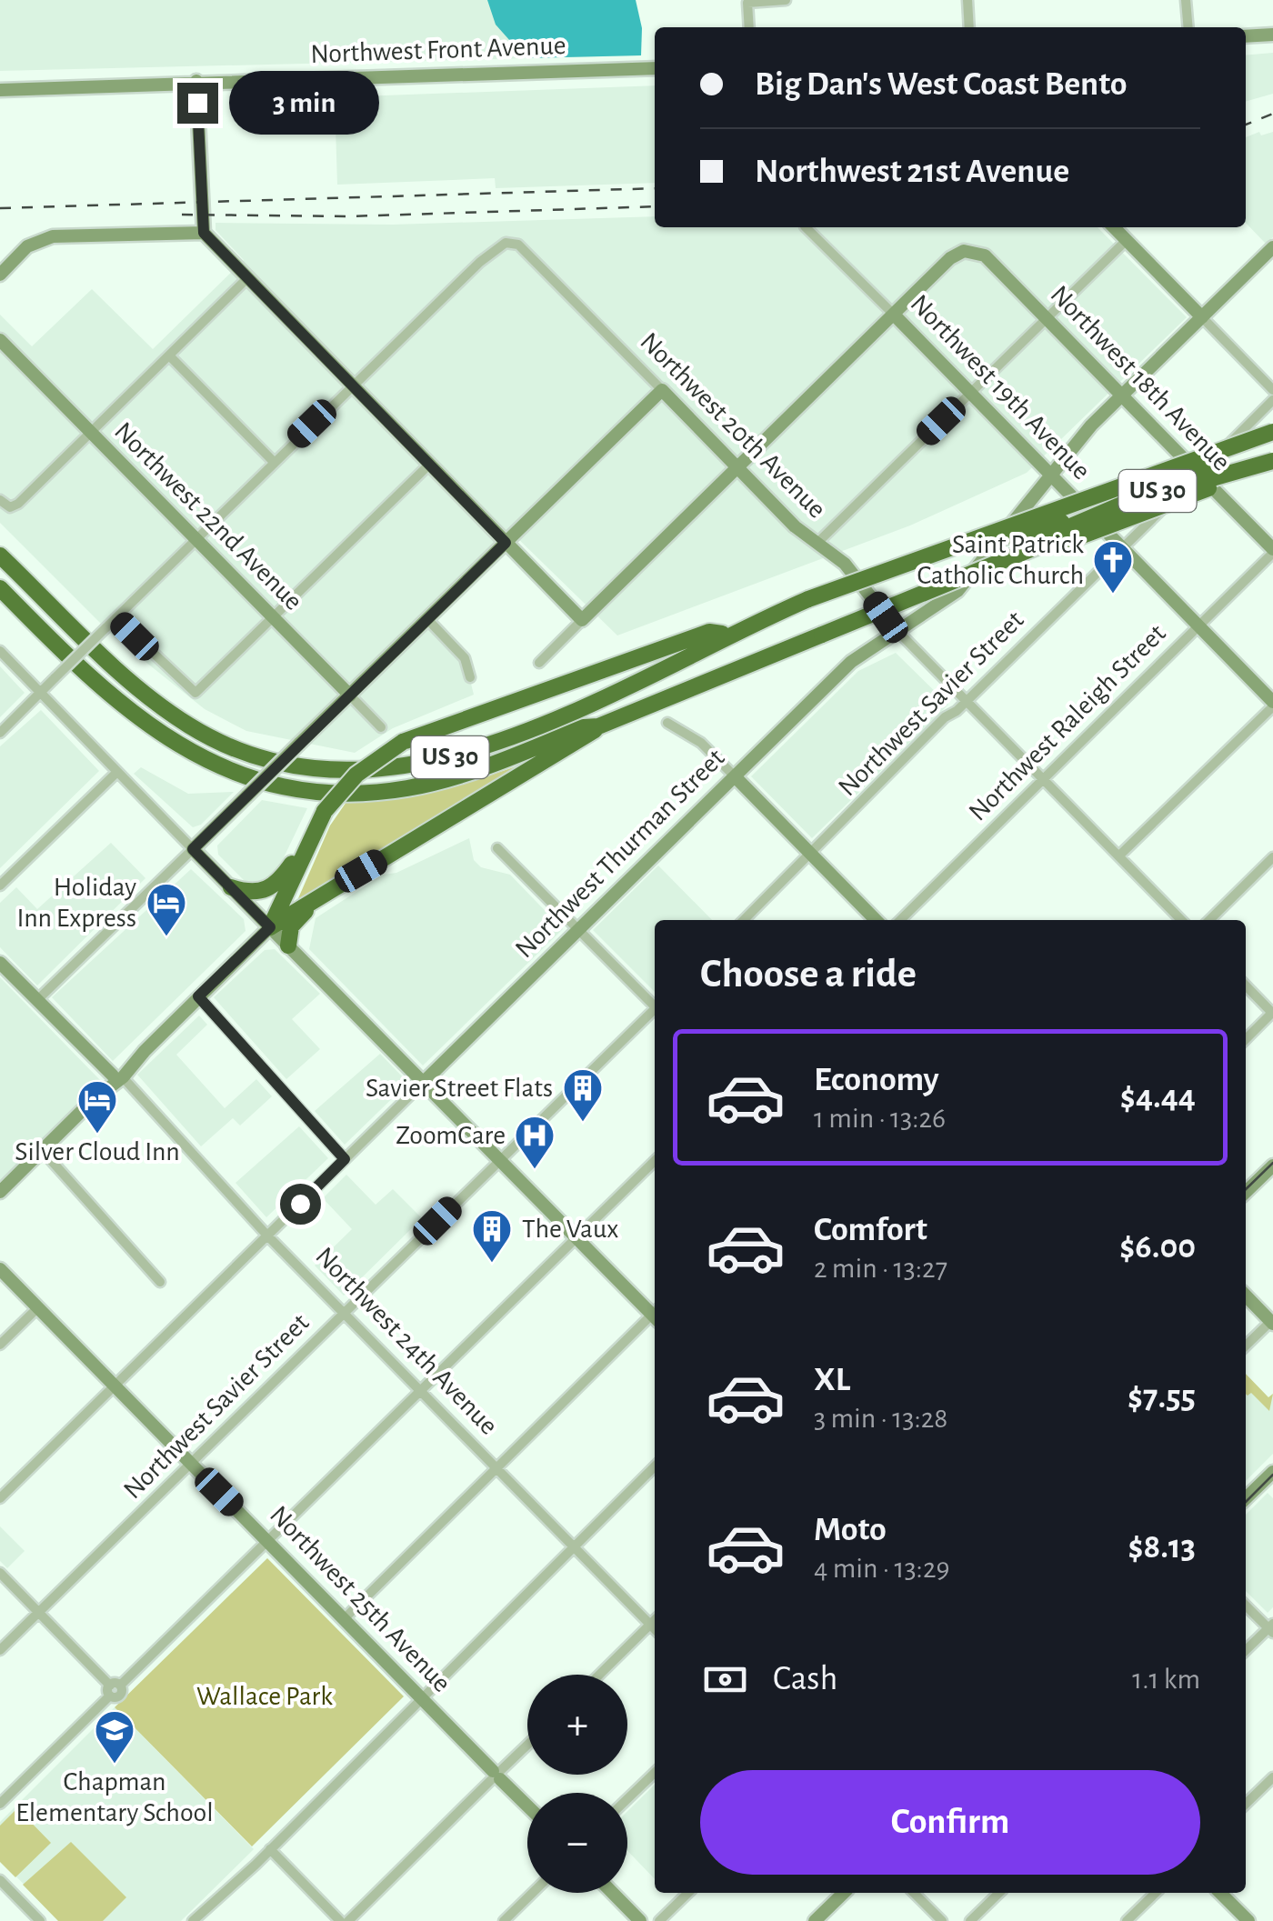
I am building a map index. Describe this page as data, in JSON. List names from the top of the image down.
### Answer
{
  "streets": {
    "highway": ["US 30"],
    "street": [
      "Northwest Front Avenue",
      "Northwest 18th Avenue",
      "Northwest 19th Avenue",
      "Northwest 20th Avenue",
      "Northwest 22nd Avenue",
      "Northwest Savier Street",
      "Northwest Raleigh Street",
      "Northwest Thurman Street",
      "Northwest 24th Avenue",
      "Northwest 25th Avenue"
    ]
  },
  "crossings": [
    ["Northwest 18th Avenue", "Northwest 19th Avenue"],
    ["Northwest 18th Avenue", "Northwest Savier Street"],
    ["Northwest 18th Avenue", "Northwest Raleigh Street"],
    ["Northwest 18th Avenue", "Northwest Thurman Street"],
    ["Northwest 19th Avenue", "Northwest Savier Street"],
    ["Northwest 19th Avenue", "Northwest Raleigh Street"],
    ["Northwest 19th Avenue", "Northwest Thurman Street"],
    ["Northwest 20th Avenue", "Northwest Savier Street"],
    ["Northwest 20th Avenue", "Northwest Raleigh Street"],
    ["Northwest 20th Avenue", "Northwest Thurman Street"],
    ["Northwest Savier Street", "Northwest 24th Avenue"],
    ["Northwest Savier Street", "Northwest 25th Avenue"],
    ["Northwest Thurman Street", "Northwest 24th Avenue"],
    ["Northwest Thurman Street", "Northwest 25th Avenue"]
  ],
  "parks": ["Wallace Park"],
  "places": {
    "church": ["Saint Patrick Catholic Church"],
    "hotel": ["Holiday Inn Express", "Silver Cloud Inn"],
    "building": ["Savier Street Flats", "The Vaux"],
    "hospital": ["ZoomCare"],
    "school or university": ["Chapman Elementary School"]
  },
  "page": {
    "banner": ["Big Dan's West Coast Bento", "Northwest 21st Avenue"],
    "bubble": "3 min",
    "heading": "Choose a ride",
    "list": [
      {
        "name": "Economy",
        "note": "1 min · 13:26",
        "value": "$4.44"
      },
      {
        "name": "Comfort",
        "note": "2 min · 13:27",
        "value": "$6.00"
      },
      {
        "name": "XL",
        "note": "3 min · 13:28",
        "value": "$7.55"
      },
      {
        "name": "Moto",
        "note": "4 min · 13:29",
        "value": "$8.13"
      }
    ],
    "pay": ["Cash", "1.1 km"],
    "map_buttons": ["+", "−"],
    "buttons": "Confirm"
  }
}
